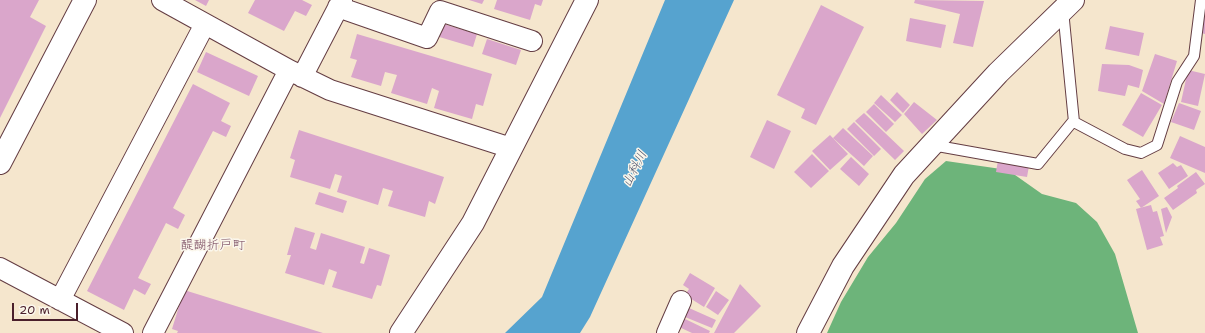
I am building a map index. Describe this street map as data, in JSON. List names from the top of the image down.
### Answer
{
  "districts": ["醍醐折戸町"],
  "water": ["山科川"],
  "scale_bar": "20 m"
}
